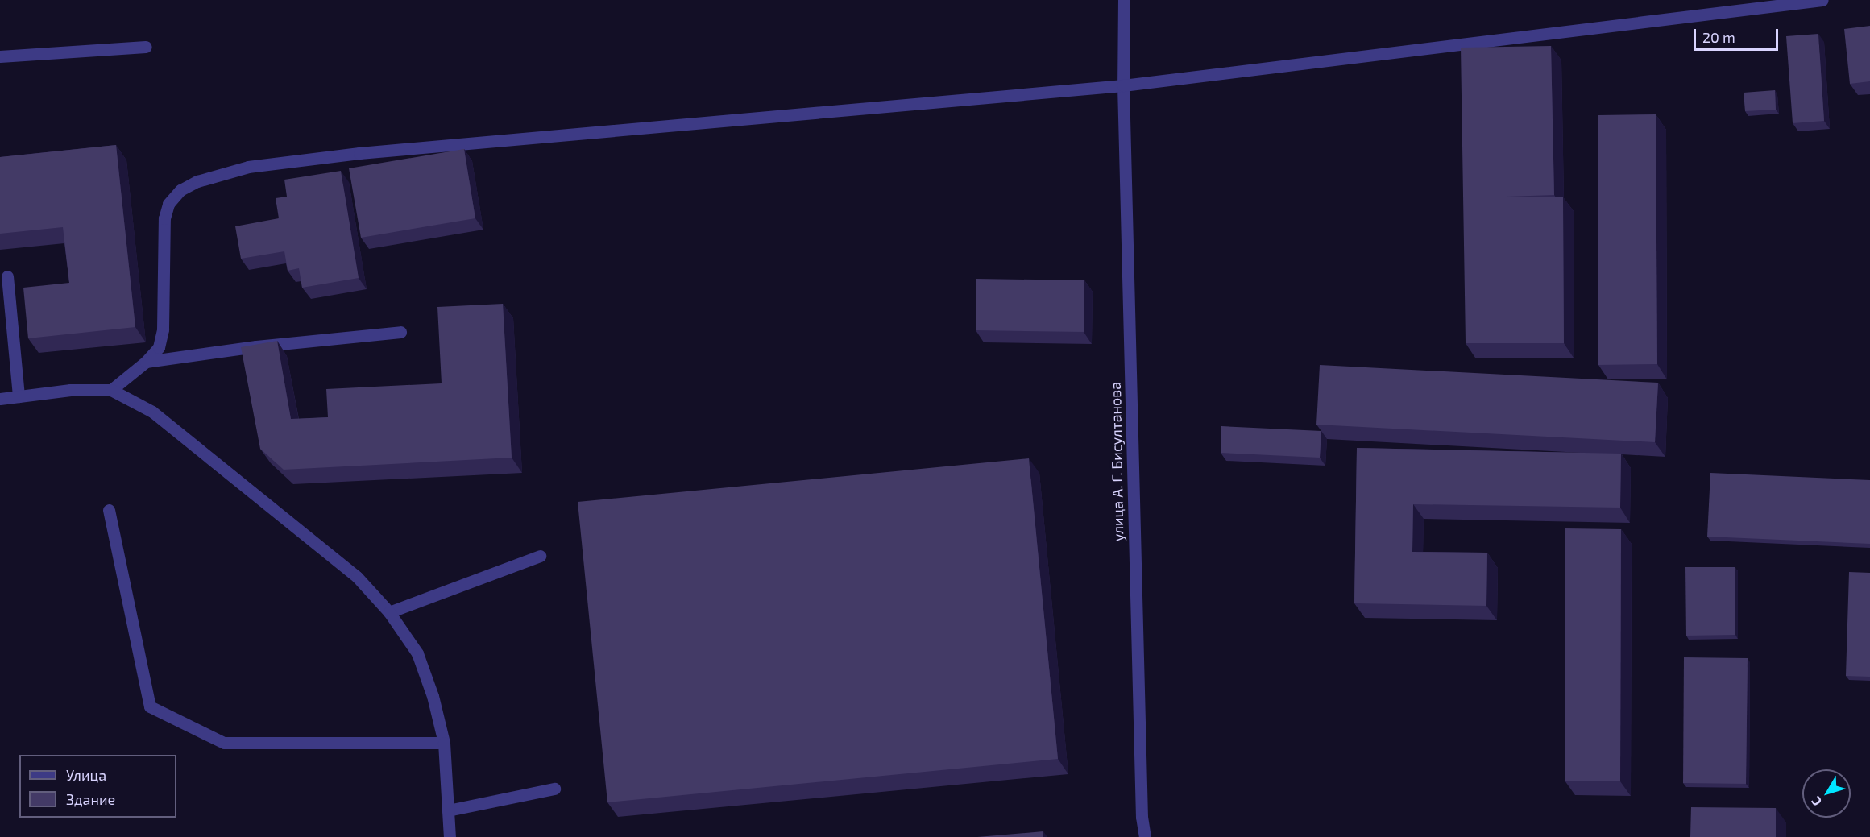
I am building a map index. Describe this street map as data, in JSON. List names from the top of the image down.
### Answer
{
  "streets": {
    "street": ["улица А. Г. Бисултанова"]
  },
  "legend": ["Улица", "Здание"],
  "scale_bar": "20 m",
  "north": "bottom left"
}
